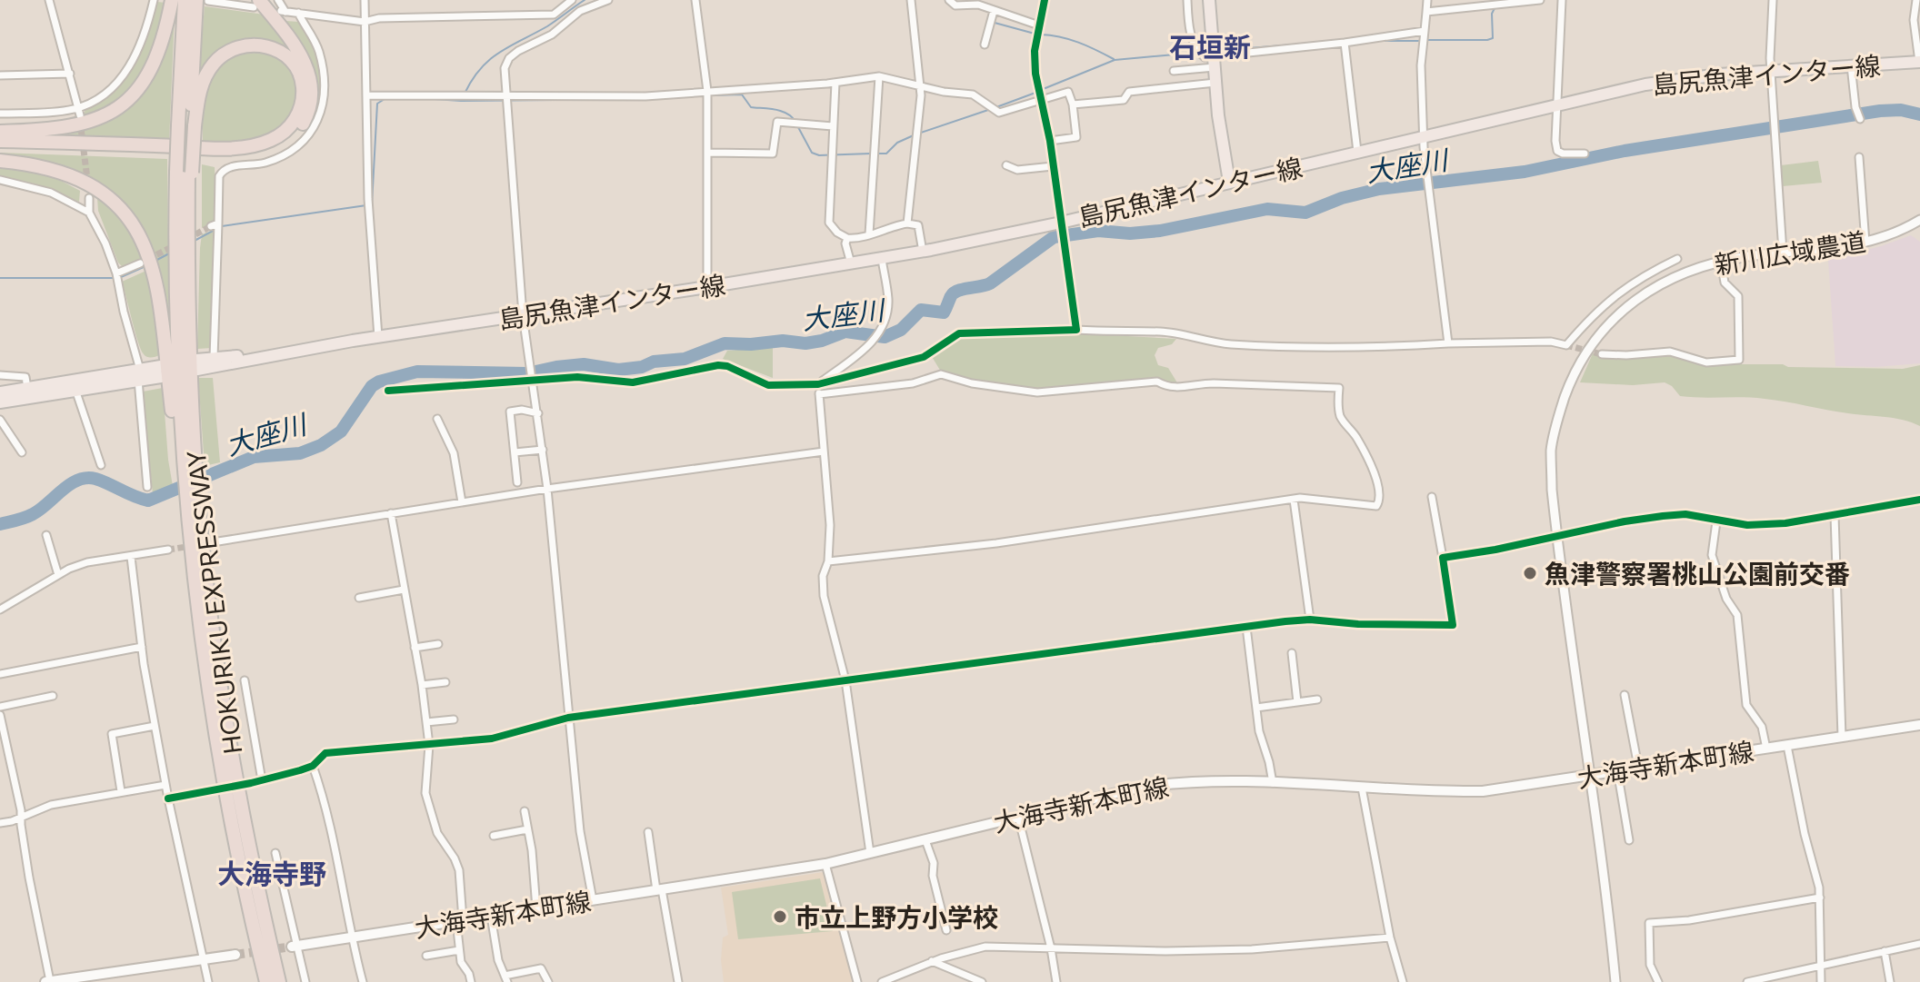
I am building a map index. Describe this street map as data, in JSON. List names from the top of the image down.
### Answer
{
  "streets": {
    "highway": ["HOKURIKU EXPRESSWAY"],
    "main road": ["島尻魚津インター線", "大海寺新本町線"],
    "street": ["新川広域農道"]
  },
  "crossings": [
    ["新川広域農道", "大海寺新本町線"]
  ],
  "districts": ["石垣新", "大海寺野"],
  "water": ["大座川"],
  "places": ["魚津警察署桃山公園前交番", "市立上野方小学校"]
}
